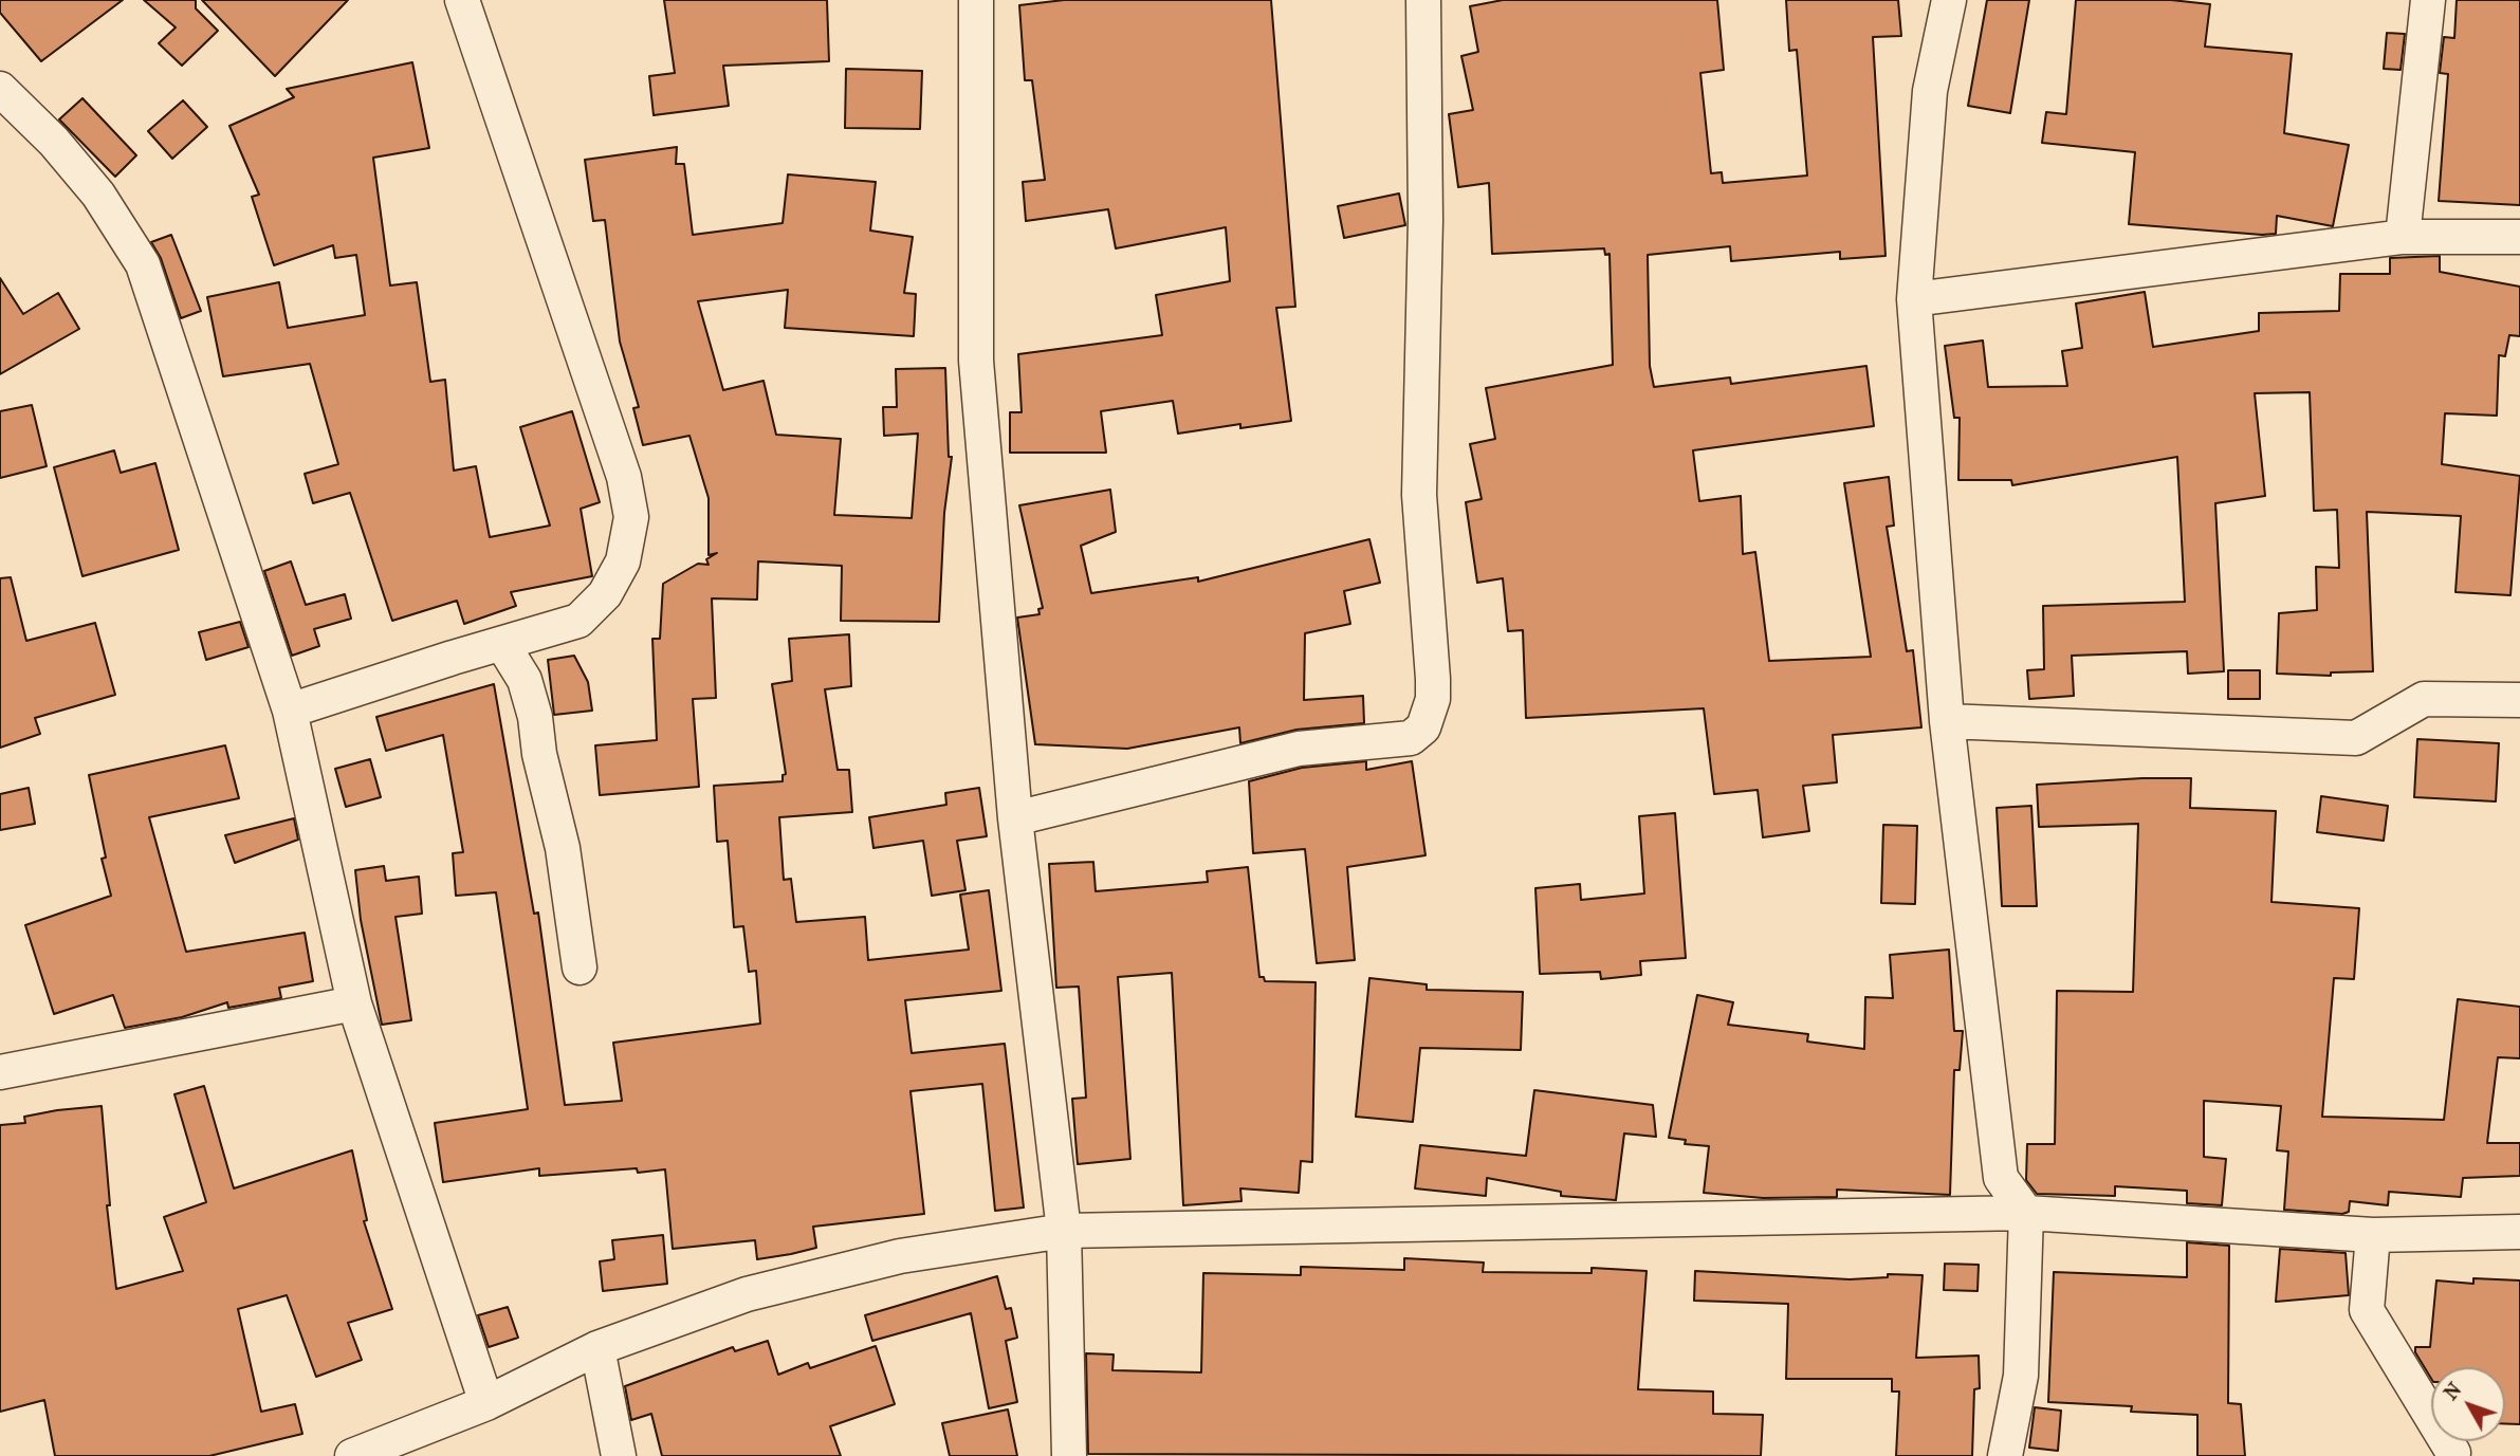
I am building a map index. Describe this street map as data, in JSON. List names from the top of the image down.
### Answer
{
  "north": "top left"
}
